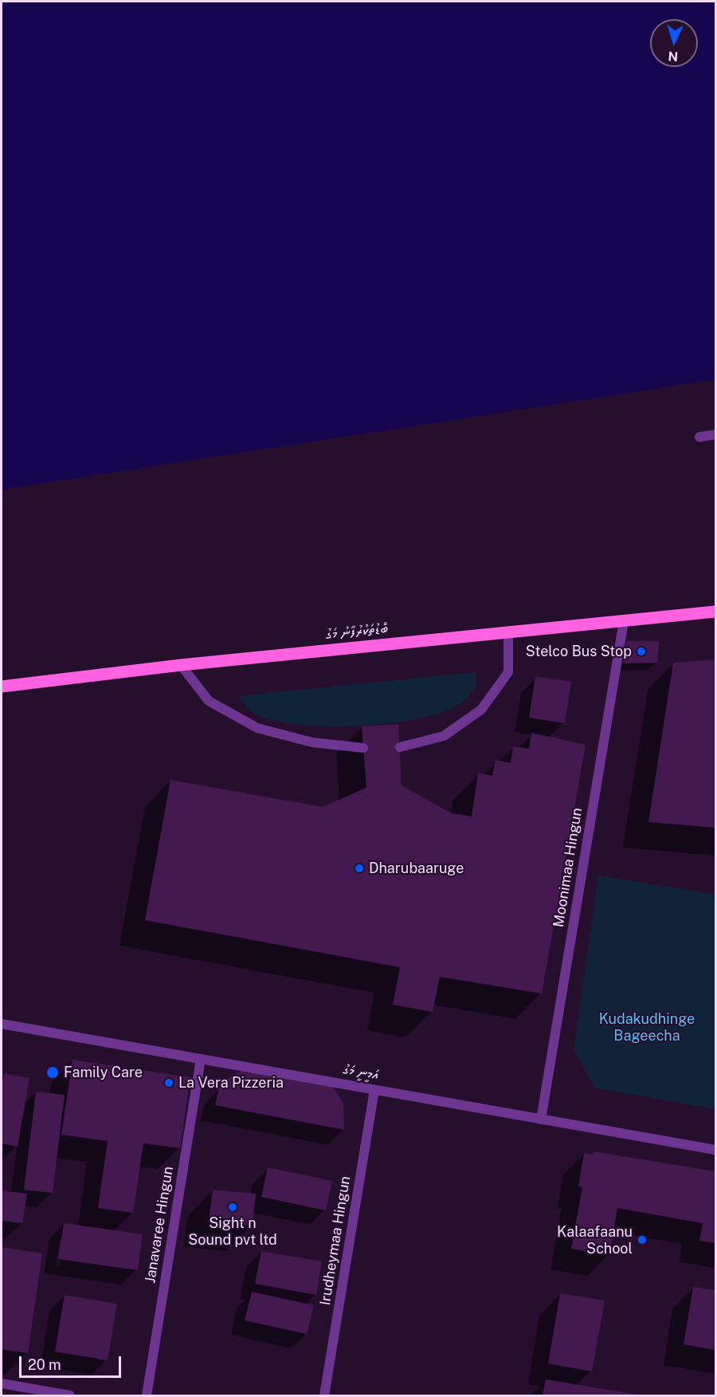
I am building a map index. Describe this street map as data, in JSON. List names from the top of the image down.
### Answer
{
  "streets": {
    "main road": ["ބޮޑުތަކުރުފާނު މަގު"],
    "street": [
      "Moonimaa Hingun",
      "އަމީނީ މަގު",
      "Janavaree Hingun",
      "Irudheymaa Hingun"
    ]
  },
  "crossings": [
    ["ބޮޑުތަކުރުފާނު މަގު", "Moonimaa Hingun"],
    ["Moonimaa Hingun", "އަމީނީ މަގު"],
    ["އަމީނީ މަގު", "Janavaree Hingun"],
    ["އަމީނީ މަގު", "Irudheymaa Hingun"]
  ],
  "parks": ["Kudakudhinge Bageecha"],
  "places": [
    "Stelco Bus Stop",
    "Dharubaaruge",
    "Family Care",
    "La Vera Pizzeria",
    "Sight n Sound pvt ltd",
    "Kalaafaanu School"
  ],
  "scale_bar": "20 m",
  "north": "bottom"
}
